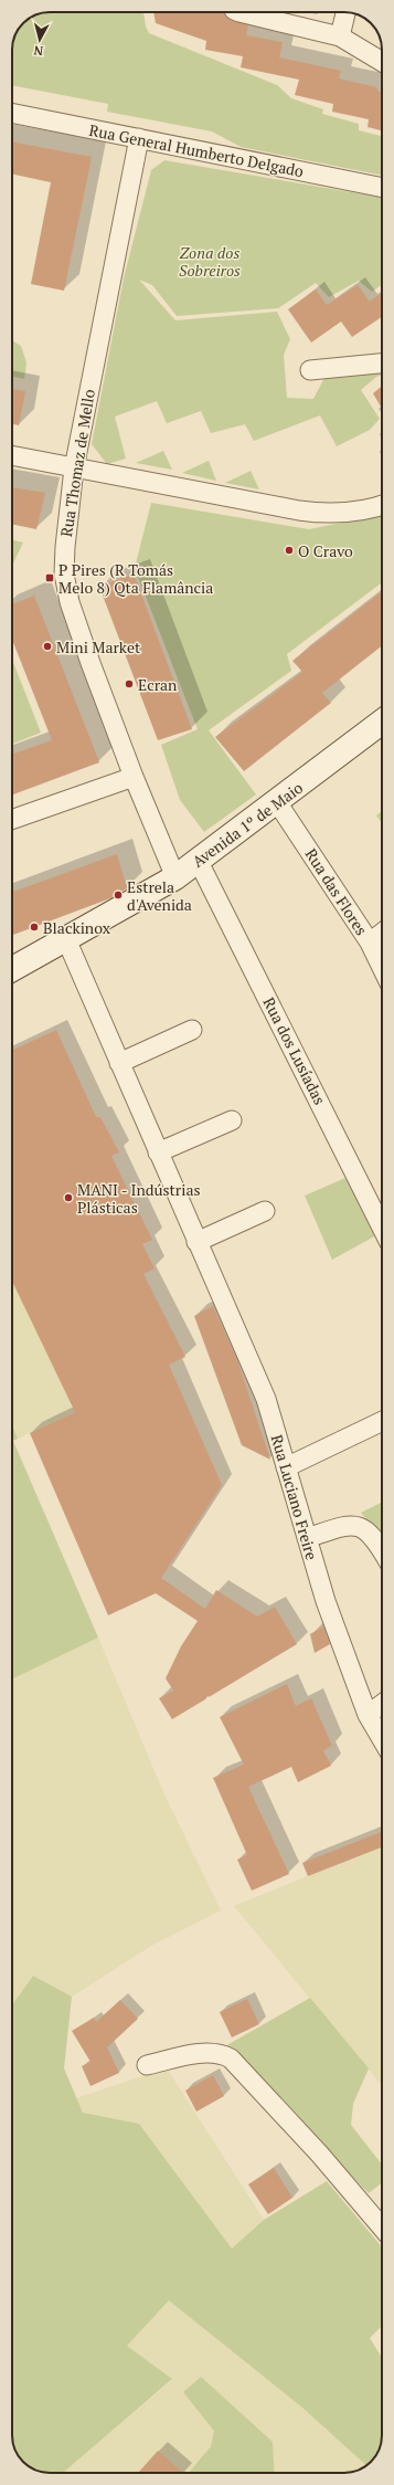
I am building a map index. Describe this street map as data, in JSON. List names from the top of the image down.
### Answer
{
  "streets": {
    "street": [
      "Rua General Humberto Delgado",
      "Rua Thomaz de Mello",
      "Avenida 1º de Maio",
      "Rua das Flores",
      "Rua dos Lusíadas",
      "Rua Luciano Freire"
    ]
  },
  "crossings": [
    ["Rua General Humberto Delgado", "Rua Thomaz de Mello"],
    ["Rua Thomaz de Mello", "Avenida 1º de Maio"],
    ["Avenida 1º de Maio", "Rua das Flores"],
    ["Avenida 1º de Maio", "Rua dos Lusíadas"],
    ["Avenida 1º de Maio", "Rua Luciano Freire"]
  ],
  "parks": ["Zona dos Sobreiros"],
  "places": {
    "other": [
      "O Cravo",
      "Mini Market",
      "Ecran",
      "Estrela d'Avenida",
      "Blackinox",
      "MANI - Indústrias Plásticas"
    ],
    "transit": ["P Pires (R Tomás Melo 8) Qta Flamância"]
  },
  "north": "bottom"
}
